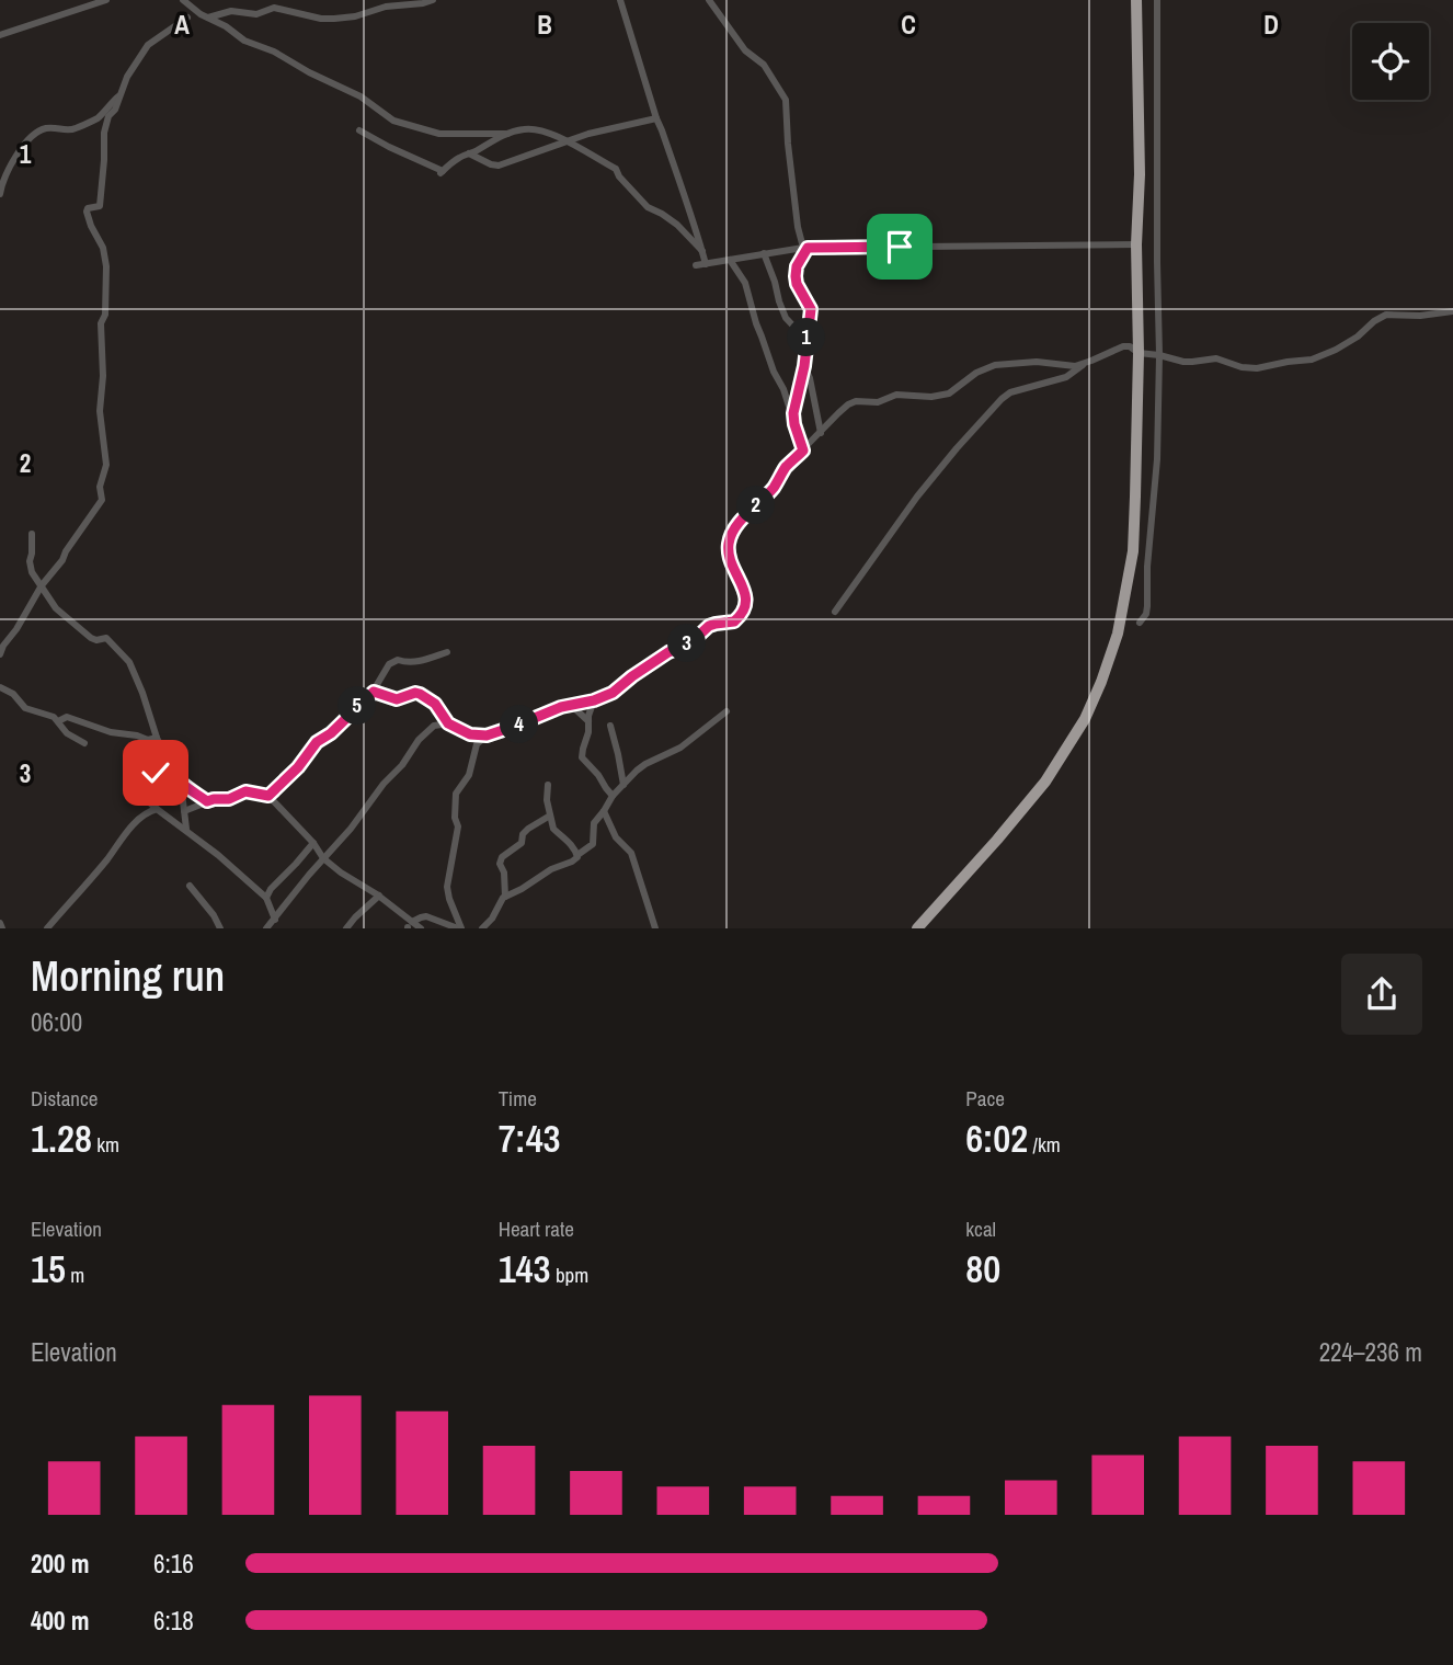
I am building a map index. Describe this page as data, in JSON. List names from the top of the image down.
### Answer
{
  "page": {
    "pins": [
      "1",
      "2",
      "3",
      "5",
      "4"
    ],
    "heading": ["Morning run", "06:00"],
    "stats": [
      ["Distance", "1.28 km"],
      ["Time", "7:43"],
      ["Pace", "6:02 /km"],
      ["Elevation", "15 m"],
      ["Heart rate", "143 bpm"],
      ["kcal", "80"]
    ],
    "chart": ["Elevation", "224–236 m"],
    "list": [
      {
        "name": "200 m",
        "note": "6:16"
      },
      {
        "name": "400 m",
        "note": "6:18"
      }
    ]
  },
  "grid": {
    "columns": [
      "A",
      "B",
      "C",
      "D"
    ],
    "rows": ["1", "2", "3"]
  }
}
